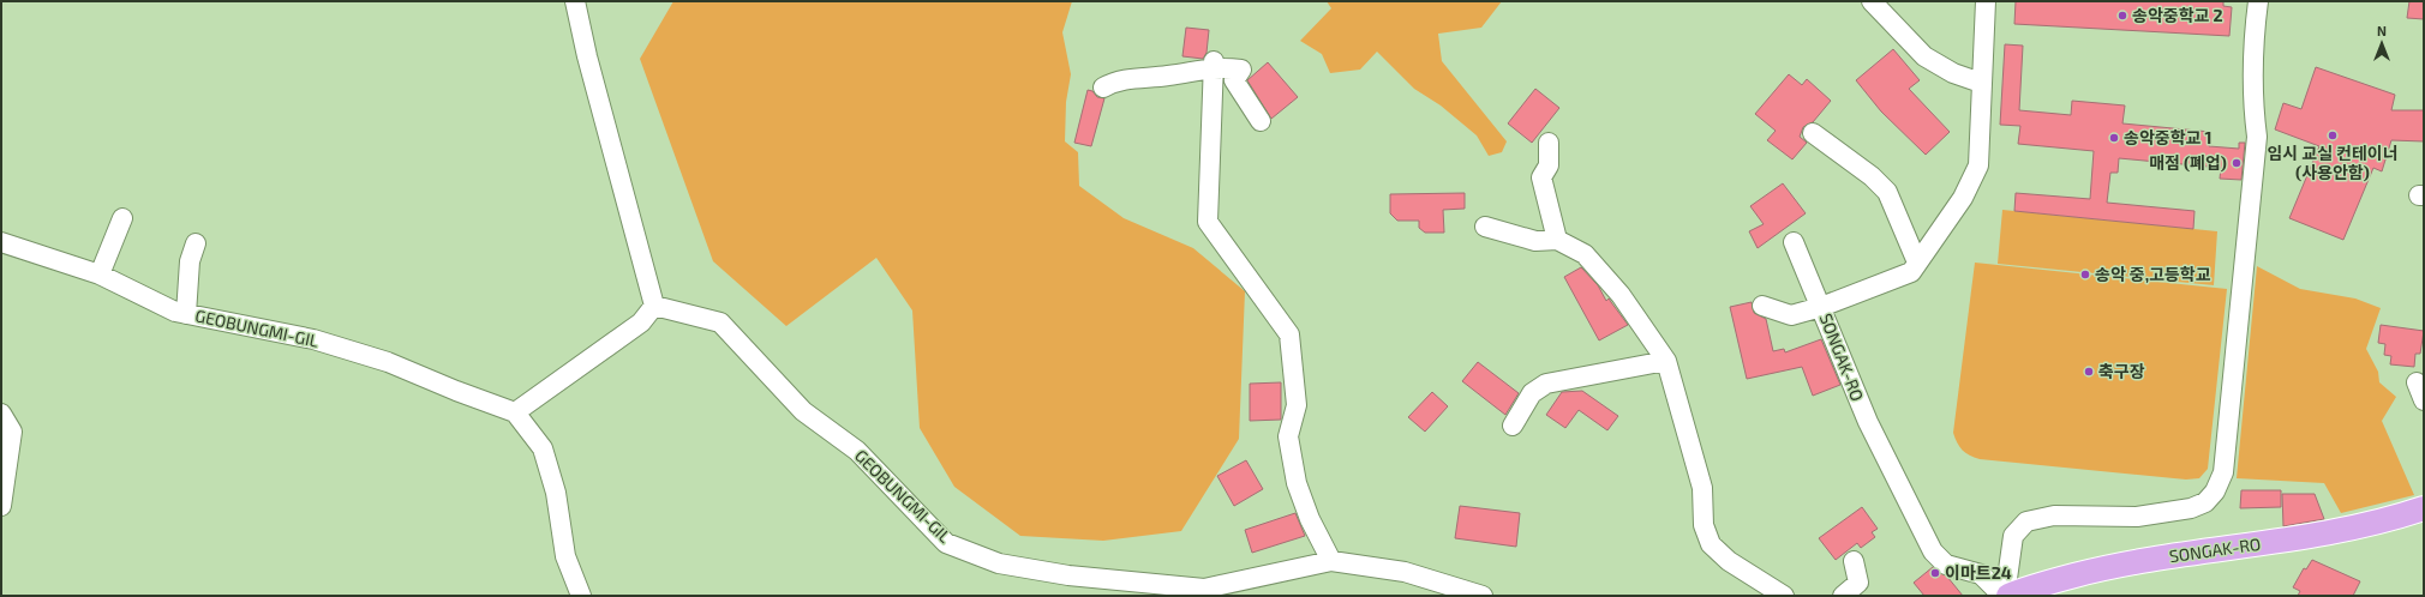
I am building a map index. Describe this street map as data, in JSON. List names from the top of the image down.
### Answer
{
  "streets": {
    "main road": ["SONGAK-RO"],
    "street": ["GEOBUNGMI-GIL"]
  },
  "places": [
    "송악중학교 2",
    "임시 교실 컨테이너 (사용안함)",
    "송악중학교 1",
    "매점 (폐업)",
    "송악 중,고등학교",
    "축구장",
    "이마트24"
  ],
  "north": "top"
}
